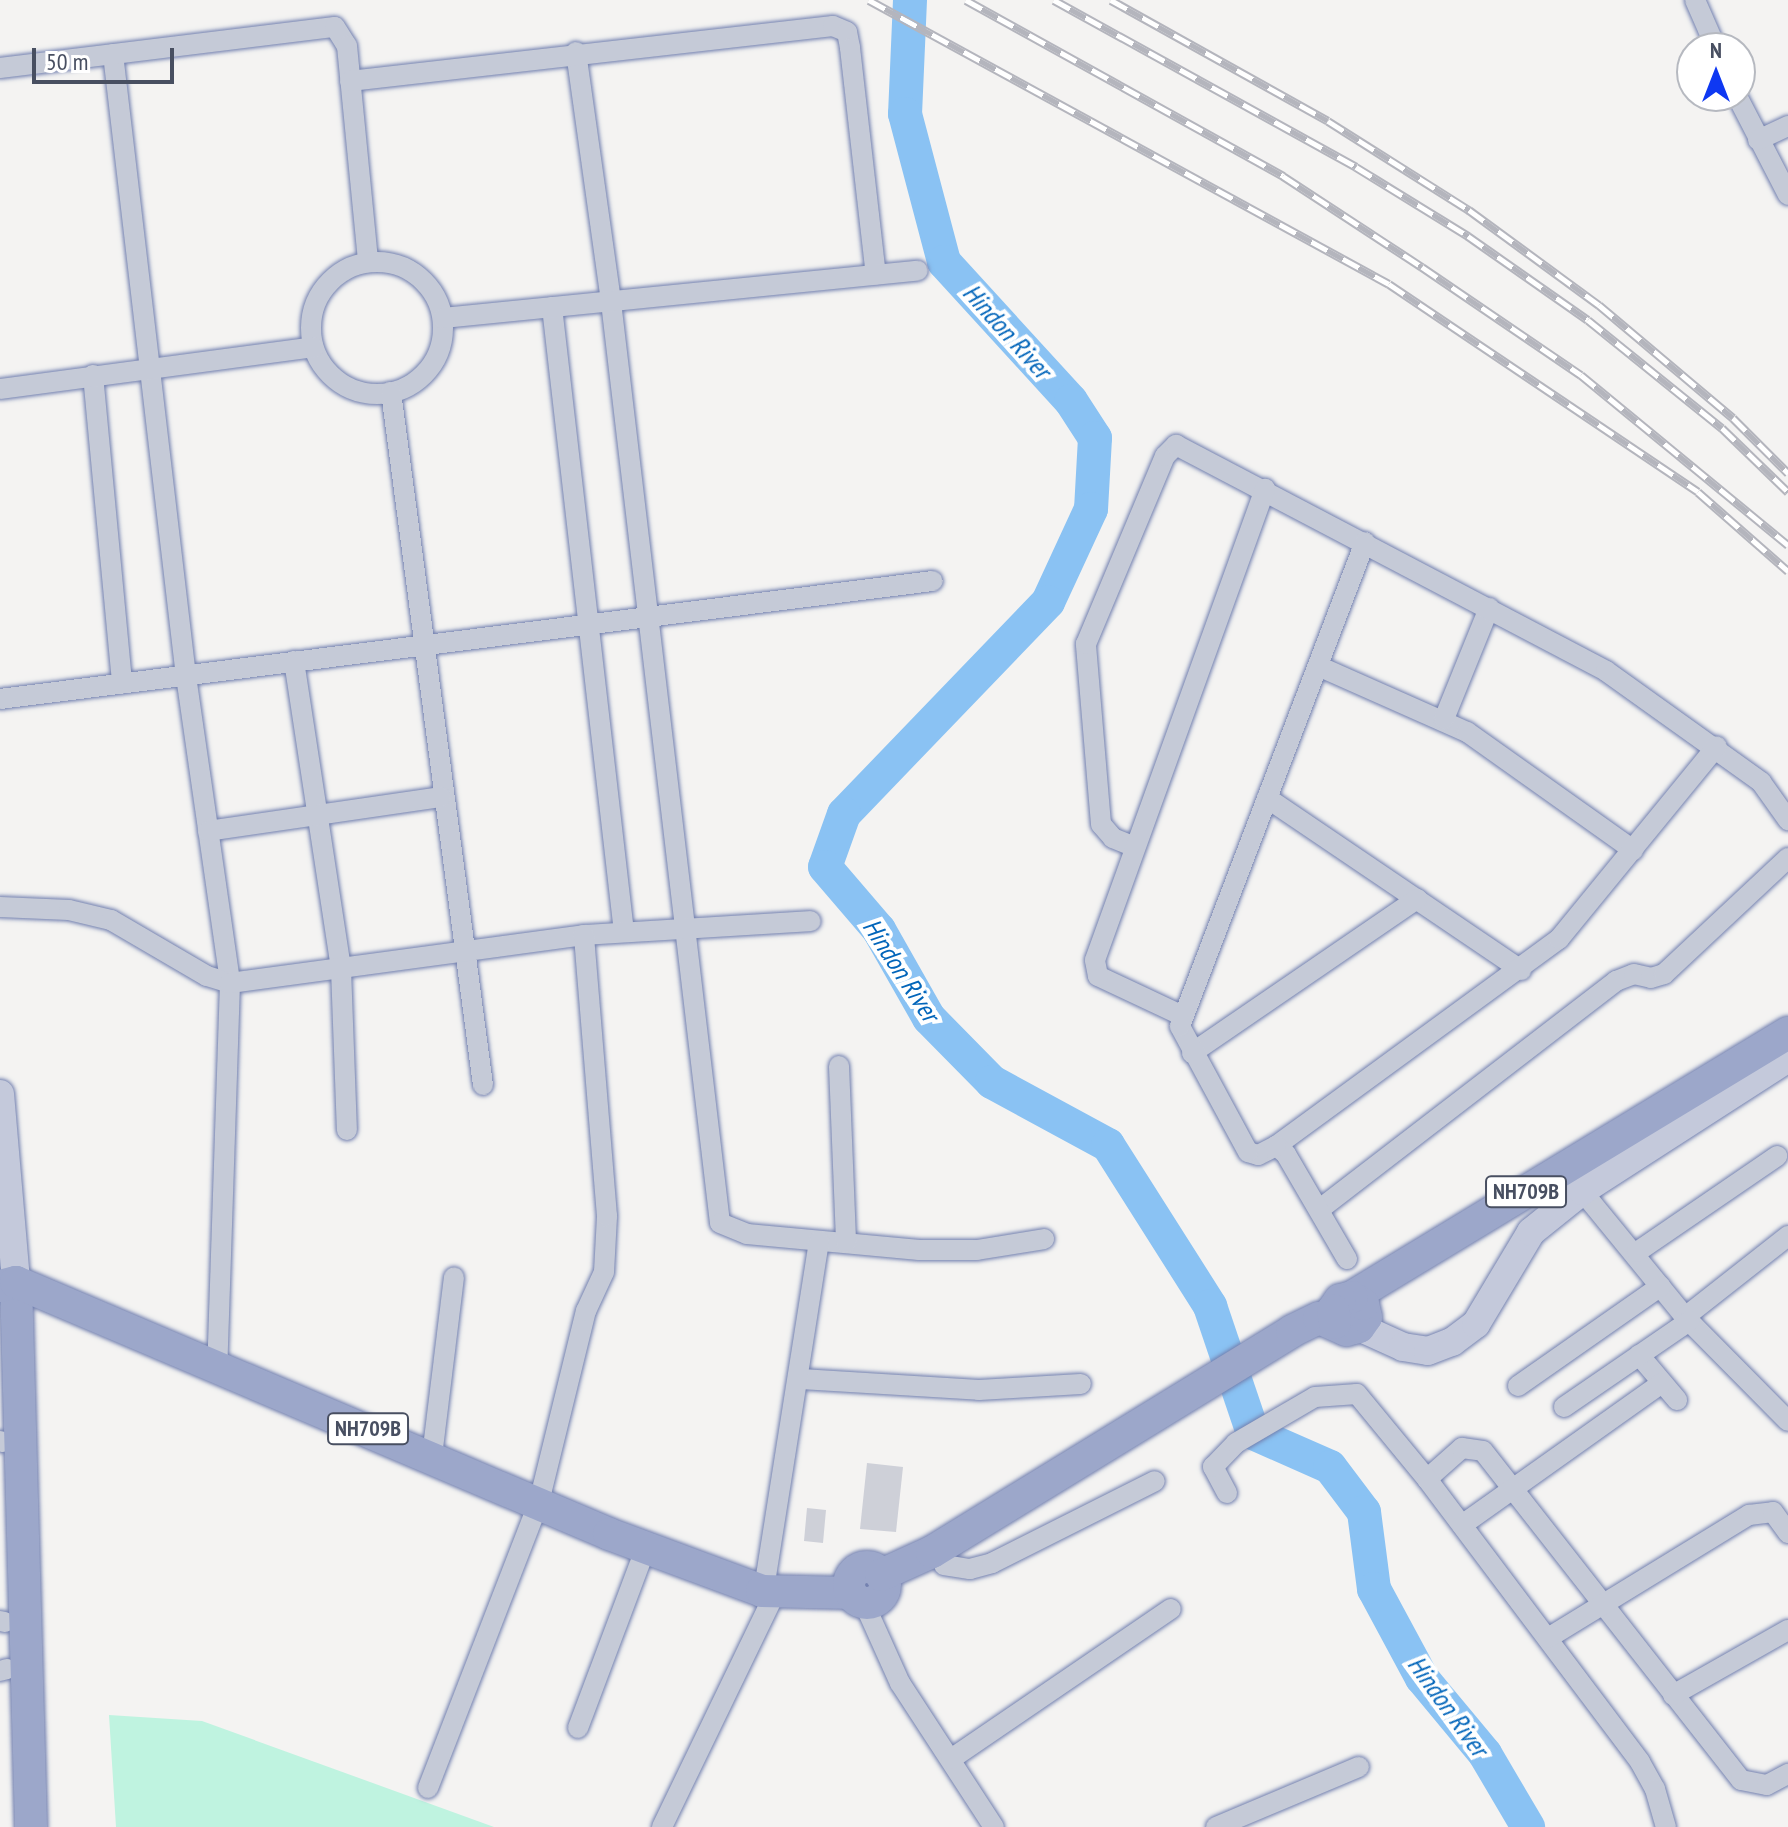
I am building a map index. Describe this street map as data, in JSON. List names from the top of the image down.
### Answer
{
  "streets": {
    "highway": ["NH709B"]
  },
  "water": ["Hindon River"],
  "scale_bar": "50 m",
  "north": "top"
}
